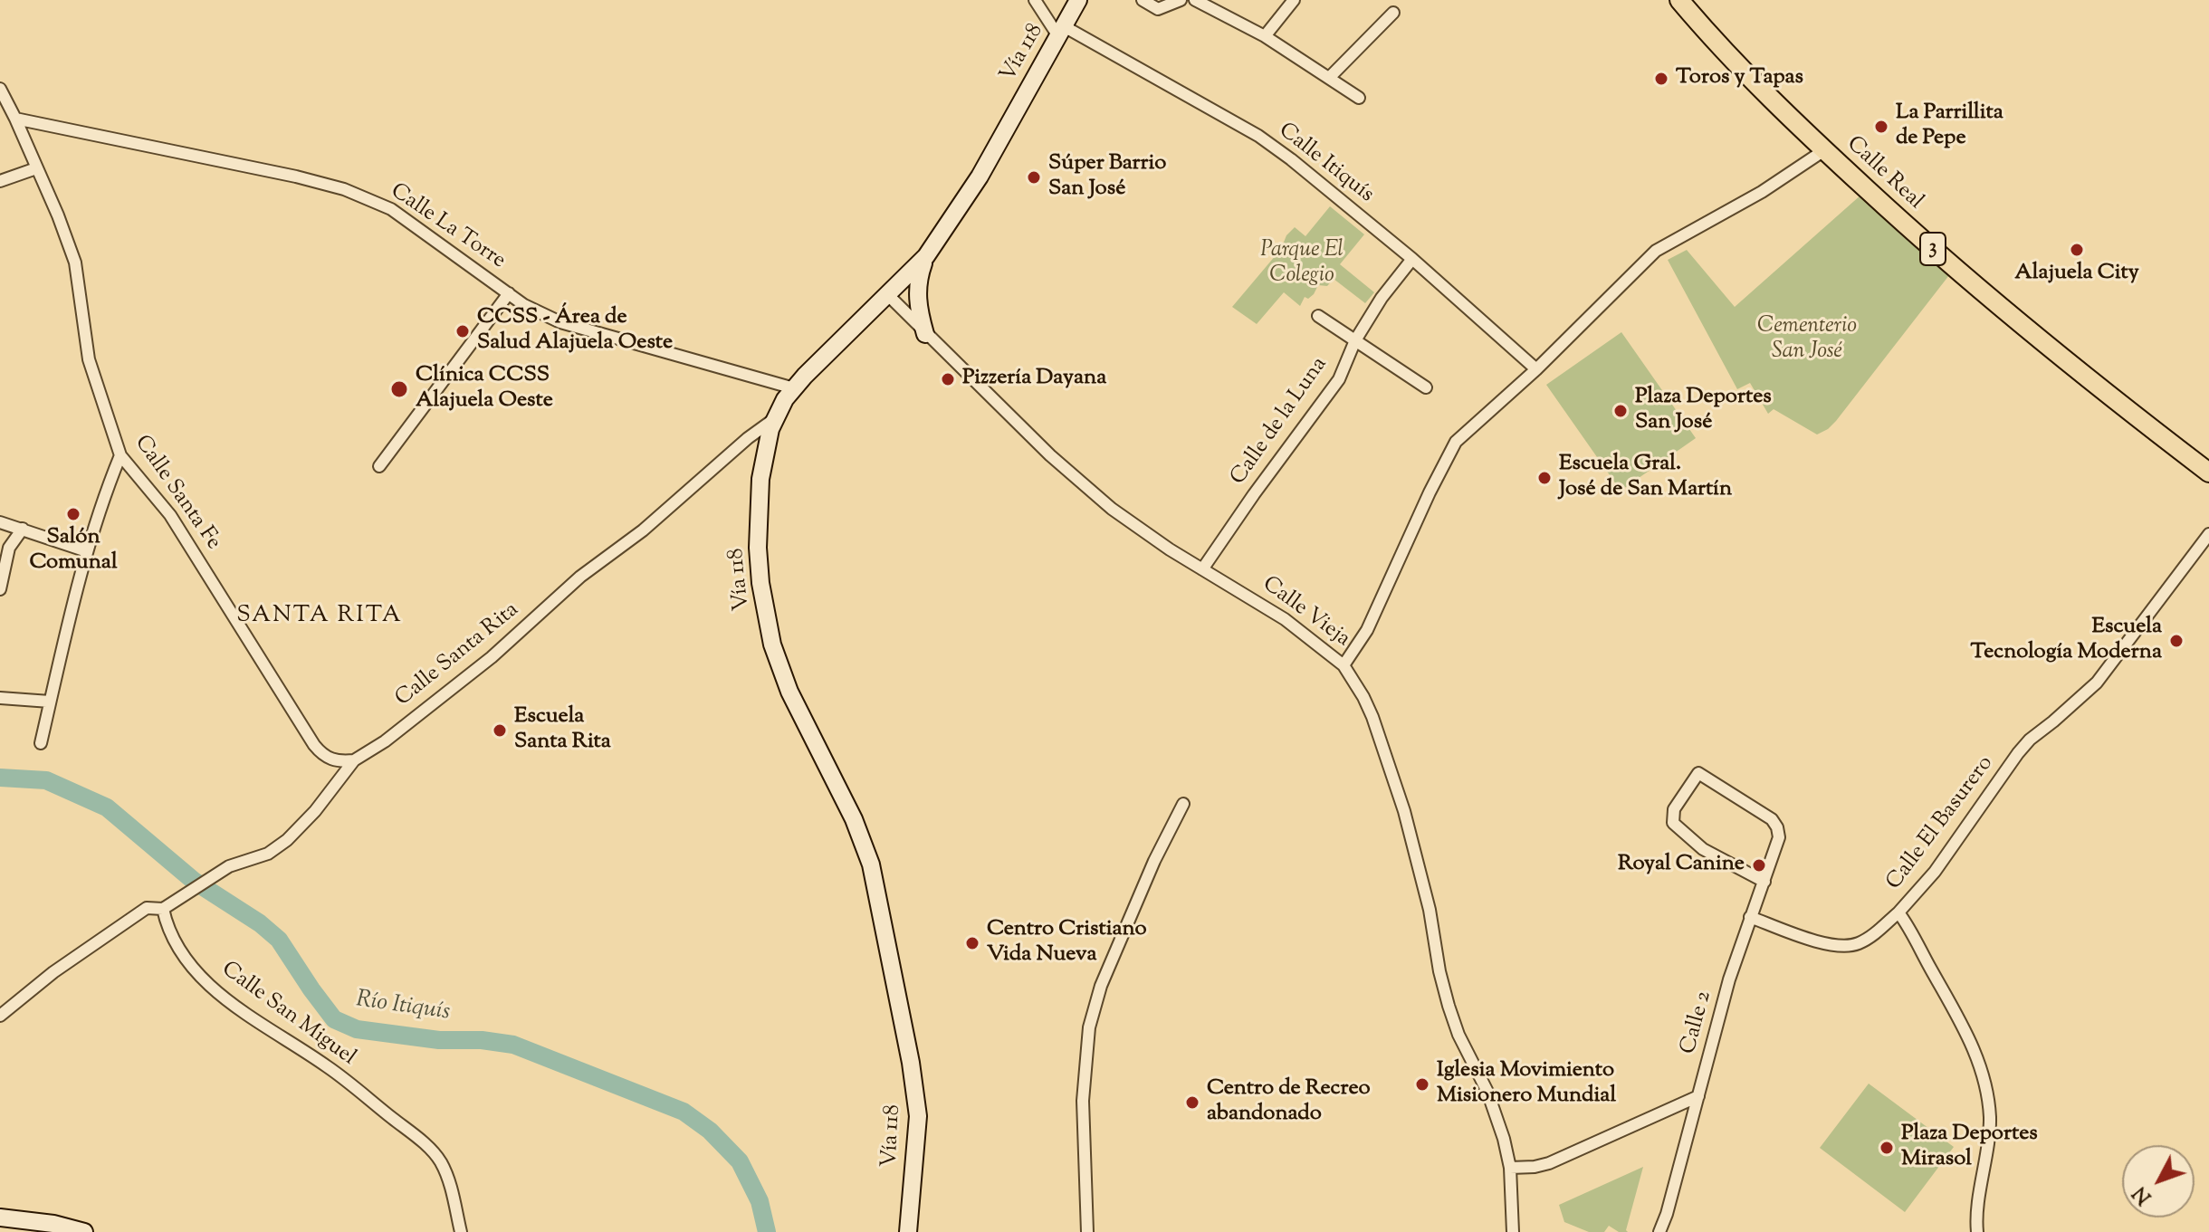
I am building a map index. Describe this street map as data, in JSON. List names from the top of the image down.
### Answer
{
  "streets": {
    "main road": ["Vía 118", "Calle Real", "3"],
    "street": [
      "Calle Itiquís",
      "Calle La Torre",
      "Calle de la Luna",
      "Calle Santa Fe",
      "Calle Vieja",
      "Calle Santa Rita",
      "Calle El Basurero",
      "Calle San Miguel",
      "Calle 2"
    ]
  },
  "crossings": [
    ["Vía 118", "Calle Itiquís"],
    ["Vía 118", "Calle La Torre"],
    ["Vía 118", "Calle Vieja"],
    ["Vía 118", "Calle Santa Rita"],
    ["Calle Itiquís", "Calle de la Luna"],
    ["Calle La Torre", "Calle Santa Fe"],
    ["Calle de la Luna", "Calle Vieja"],
    ["Calle Santa Fe", "Calle Santa Rita"],
    ["Calle Santa Rita", "Calle San Miguel"]
  ],
  "districts": ["SANTA RITA"],
  "water": ["Río Itiquís"],
  "parks": ["Parque El Colegio", "Cementerio San José"],
  "places": [
    "Toros y Tapas",
    "La Parrillita de Pepe",
    "Súper Barrio San José",
    "Alajuela City",
    "CCSS - Área de Salud Alajuela Oeste",
    "Pizzería Dayana",
    "Clínica CCSS Alajuela Oeste",
    "Plaza Deportes San José",
    "Escuela Gral. José de San Martín",
    "Salón Comunal",
    "Escuela Tecnología Moderna",
    "Escuela Santa Rita",
    "Royal Canine",
    "Centro Cristiano Vida Nueva",
    "Iglesia Movimiento Misionero Mundial",
    "Centro de Recreo abandonado",
    "Plaza Deportes Mirasol"
  ],
  "north": "bottom left"
}
